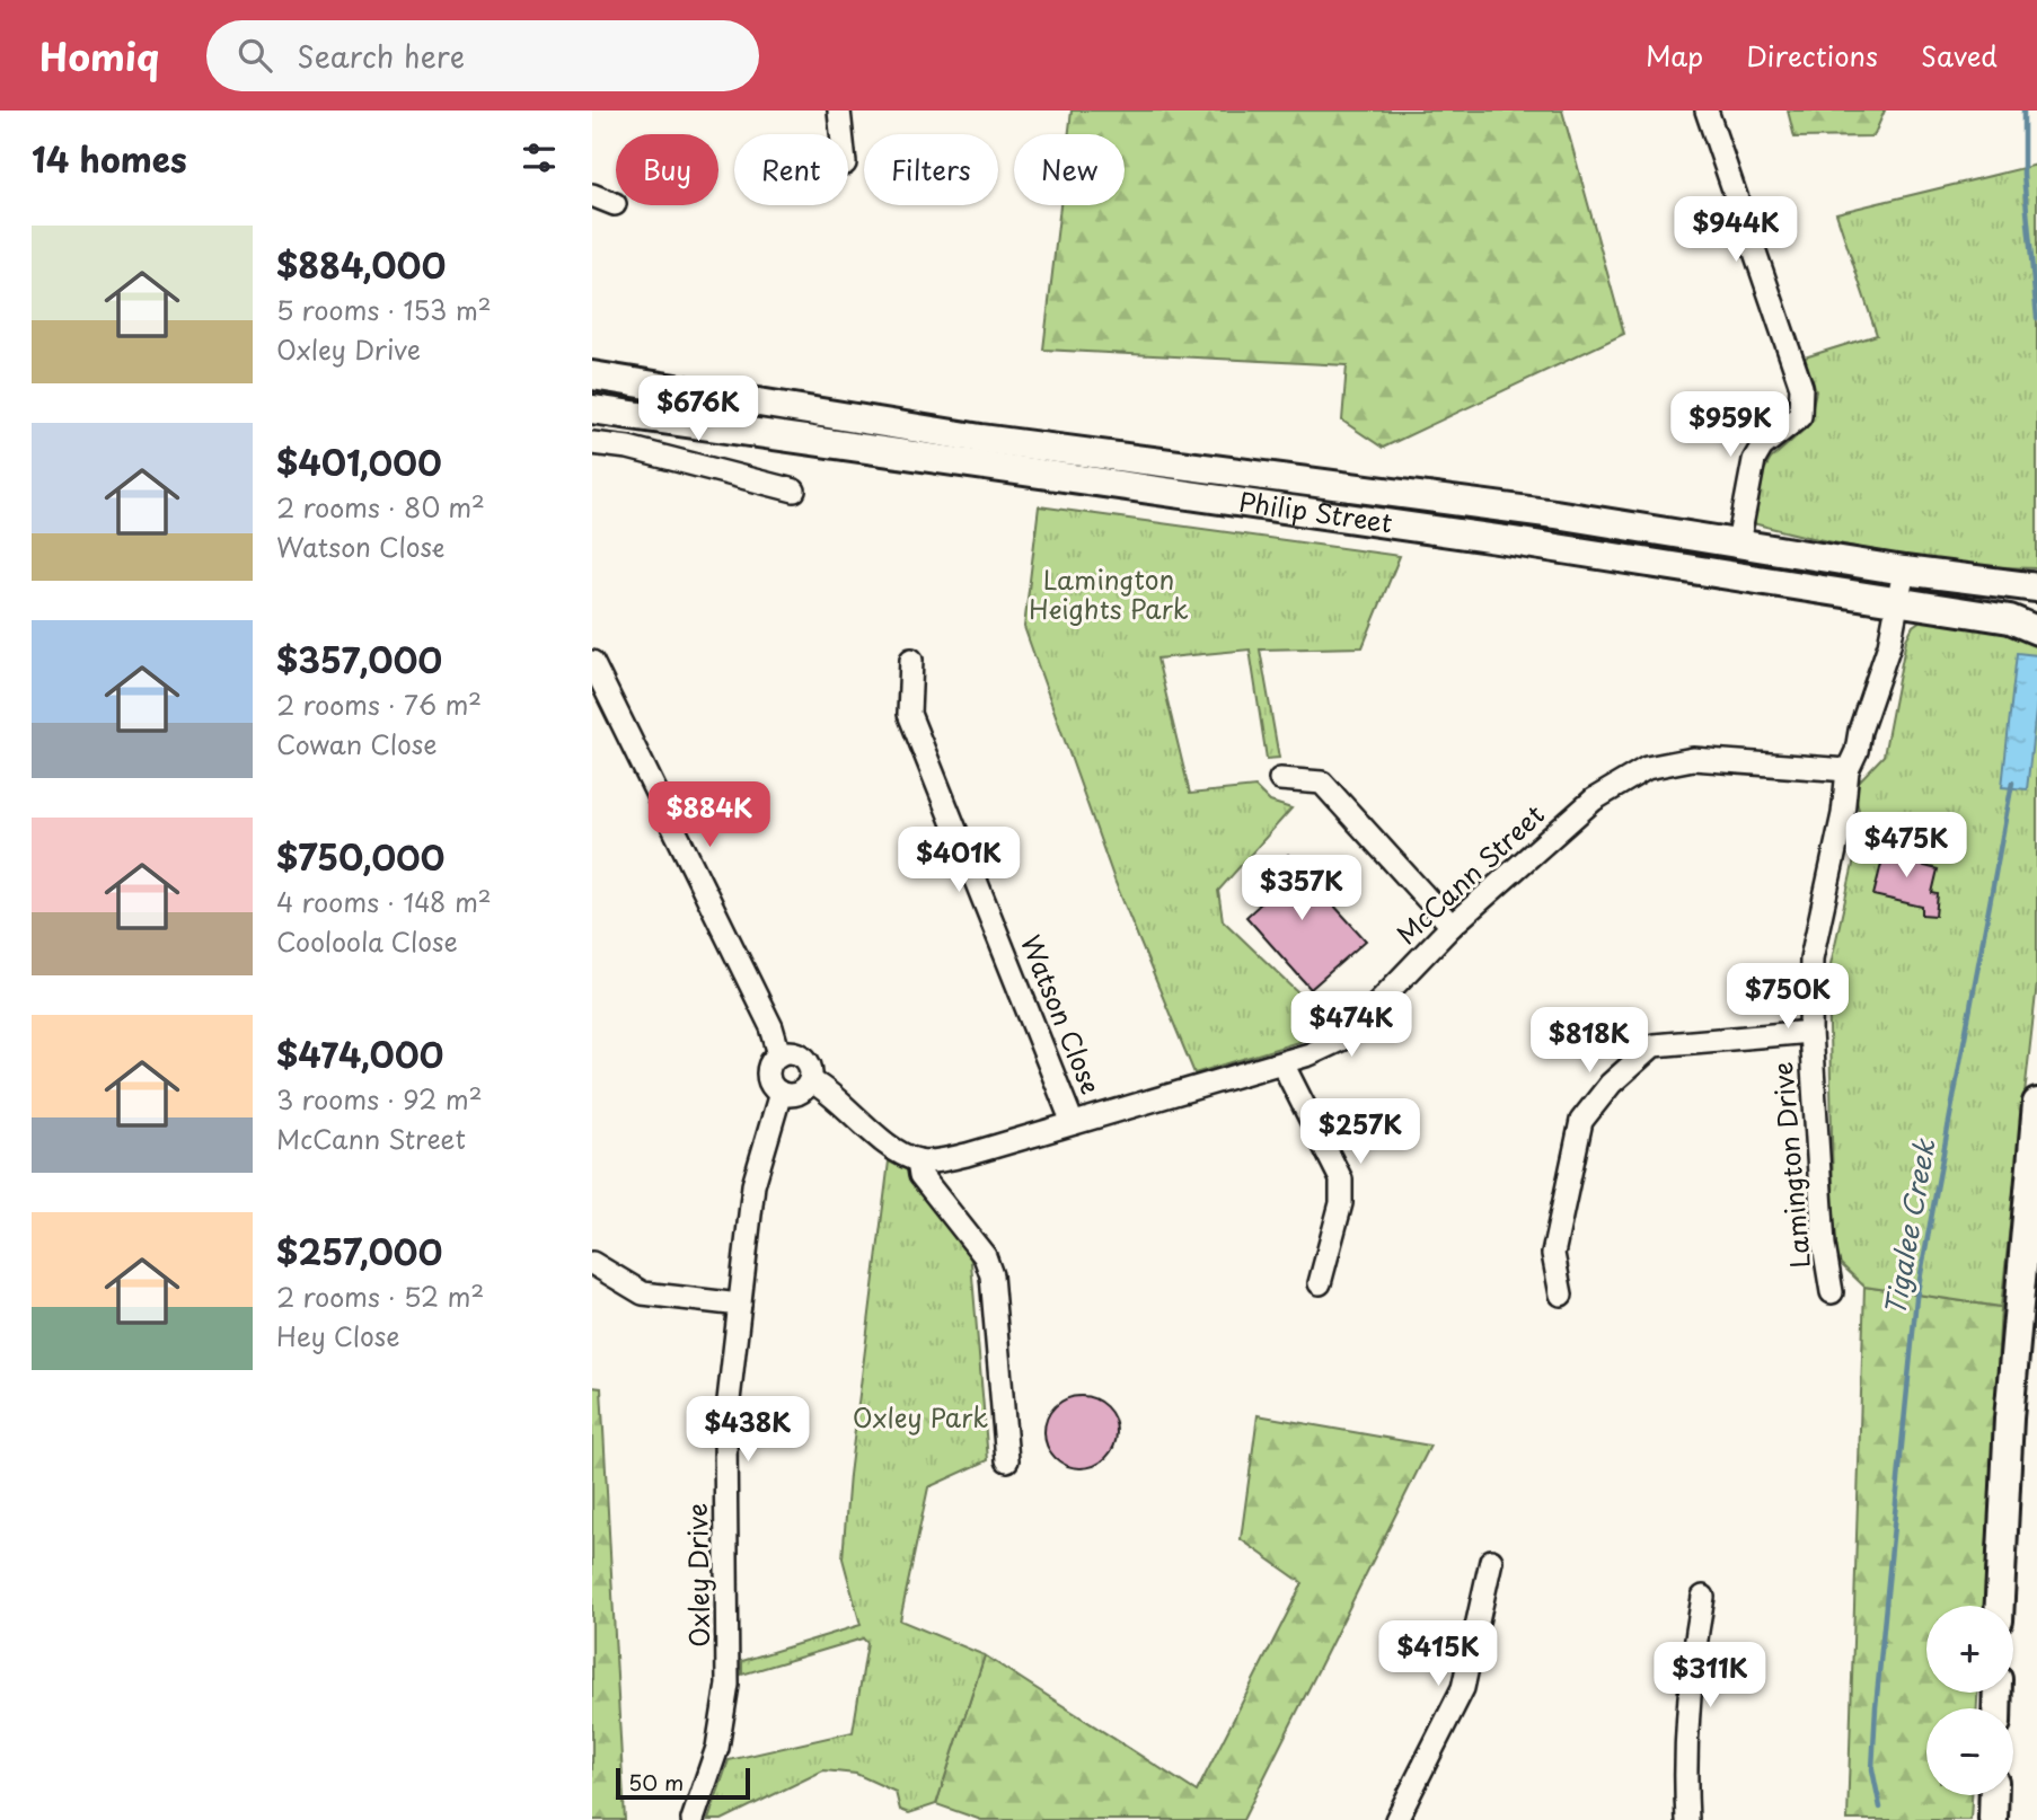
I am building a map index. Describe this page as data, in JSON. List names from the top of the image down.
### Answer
{
  "streets": {
    "main road": ["Philip Street"],
    "street": [
      "McCann Street",
      "Watson Close",
      "Lamington Drive",
      "Oxley Drive"
    ]
  },
  "crossings": [
    ["Philip Street", "Lamington Drive"],
    ["McCann Street", "Watson Close"],
    ["McCann Street", "Lamington Drive"]
  ],
  "water": ["Tigalee Creek"],
  "parks": ["Lamington Heights Park", "Oxley Park"],
  "scale_bar": "50 m",
  "page": {
    "header": "Homiq",
    "search": "Search here",
    "nav": ["Map", "Directions", "Saved"],
    "heading": "14 homes",
    "chip": [
      "Buy",
      "Rent",
      "Filters",
      "New"
    ],
    "price": [
      "$944K",
      "$676K",
      "$959K",
      "$884K",
      "$475K",
      "$401K",
      "$357K",
      "$750K",
      "$474K",
      "$818K",
      "$257K",
      "$438K",
      "$415K",
      "$311K"
    ],
    "list": [
      {
        "name": "$884,000",
        "note": "5 rooms · 153 m² · Oxley Drive"
      },
      {
        "name": "$401,000",
        "note": "2 rooms · 80 m² · Watson Close"
      },
      {
        "name": "$357,000",
        "note": "2 rooms · 76 m² · Cowan Close"
      },
      {
        "name": "$750,000",
        "note": "4 rooms · 148 m² · Cooloola Close"
      },
      {
        "name": "$474,000",
        "note": "3 rooms · 92 m² · McCann Street"
      },
      {
        "name": "$257,000",
        "note": "2 rooms · 52 m² · Hey Close"
      }
    ],
    "map_buttons": ["+", "−"],
    "scale": "50 m"
  }
}
